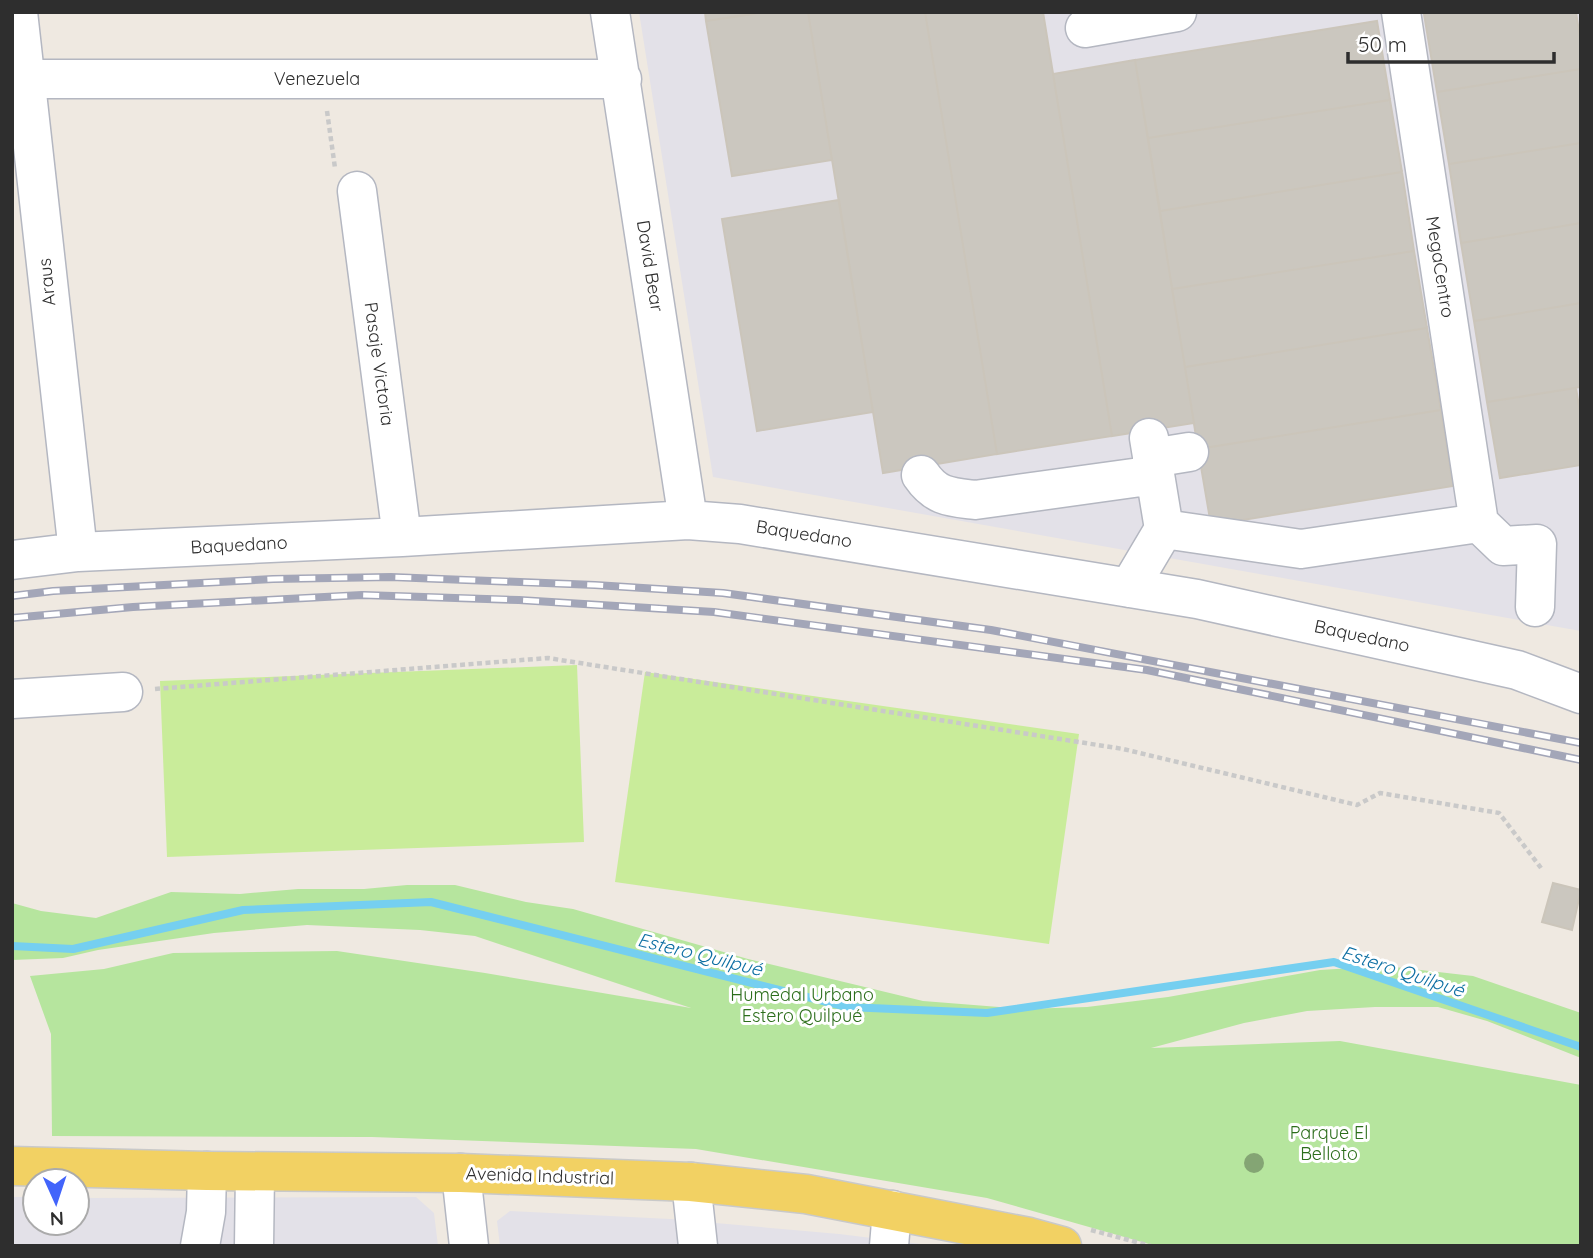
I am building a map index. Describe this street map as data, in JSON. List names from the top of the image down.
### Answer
{
  "streets": {
    "main road": ["Avenida Industrial"],
    "street": [
      "Venezuela",
      "David Bear",
      "MegaCentro",
      "Araus",
      "Pasaje Victoria",
      "Baquedano"
    ]
  },
  "crossings": [
    ["Venezuela", "David Bear"],
    ["Venezuela", "Araus"],
    ["David Bear", "Baquedano"],
    ["Araus", "Baquedano"],
    ["Pasaje Victoria", "Baquedano"]
  ],
  "water": ["Estero Quilpué"],
  "parks": ["Humedal Urbano Estero Quilpué", "Parque El Belloto"],
  "scale_bar": "50 m",
  "north": "bottom"
}
